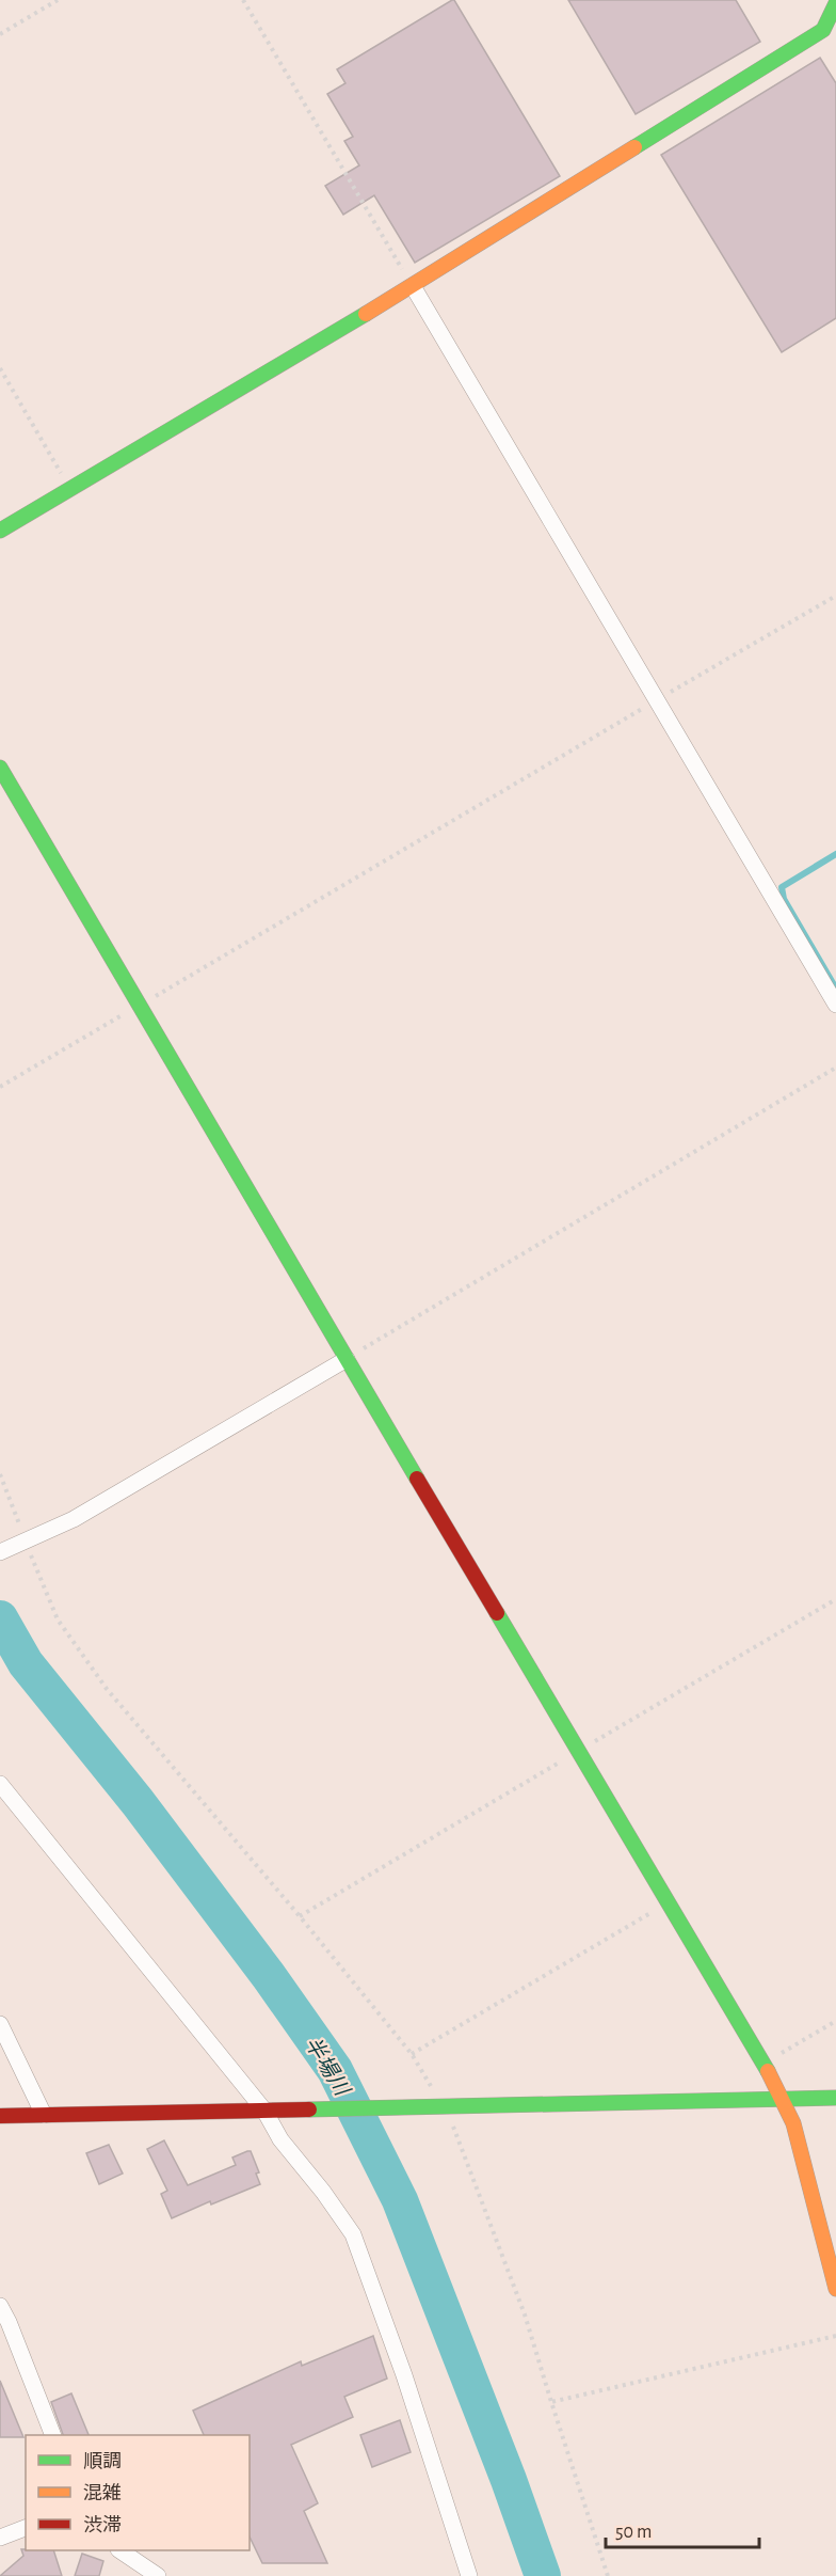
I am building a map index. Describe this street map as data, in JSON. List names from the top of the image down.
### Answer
{
  "water": ["半場川"],
  "legend": ["順調", "混雑", "渋滞"],
  "scale_bar": "50 m"
}
